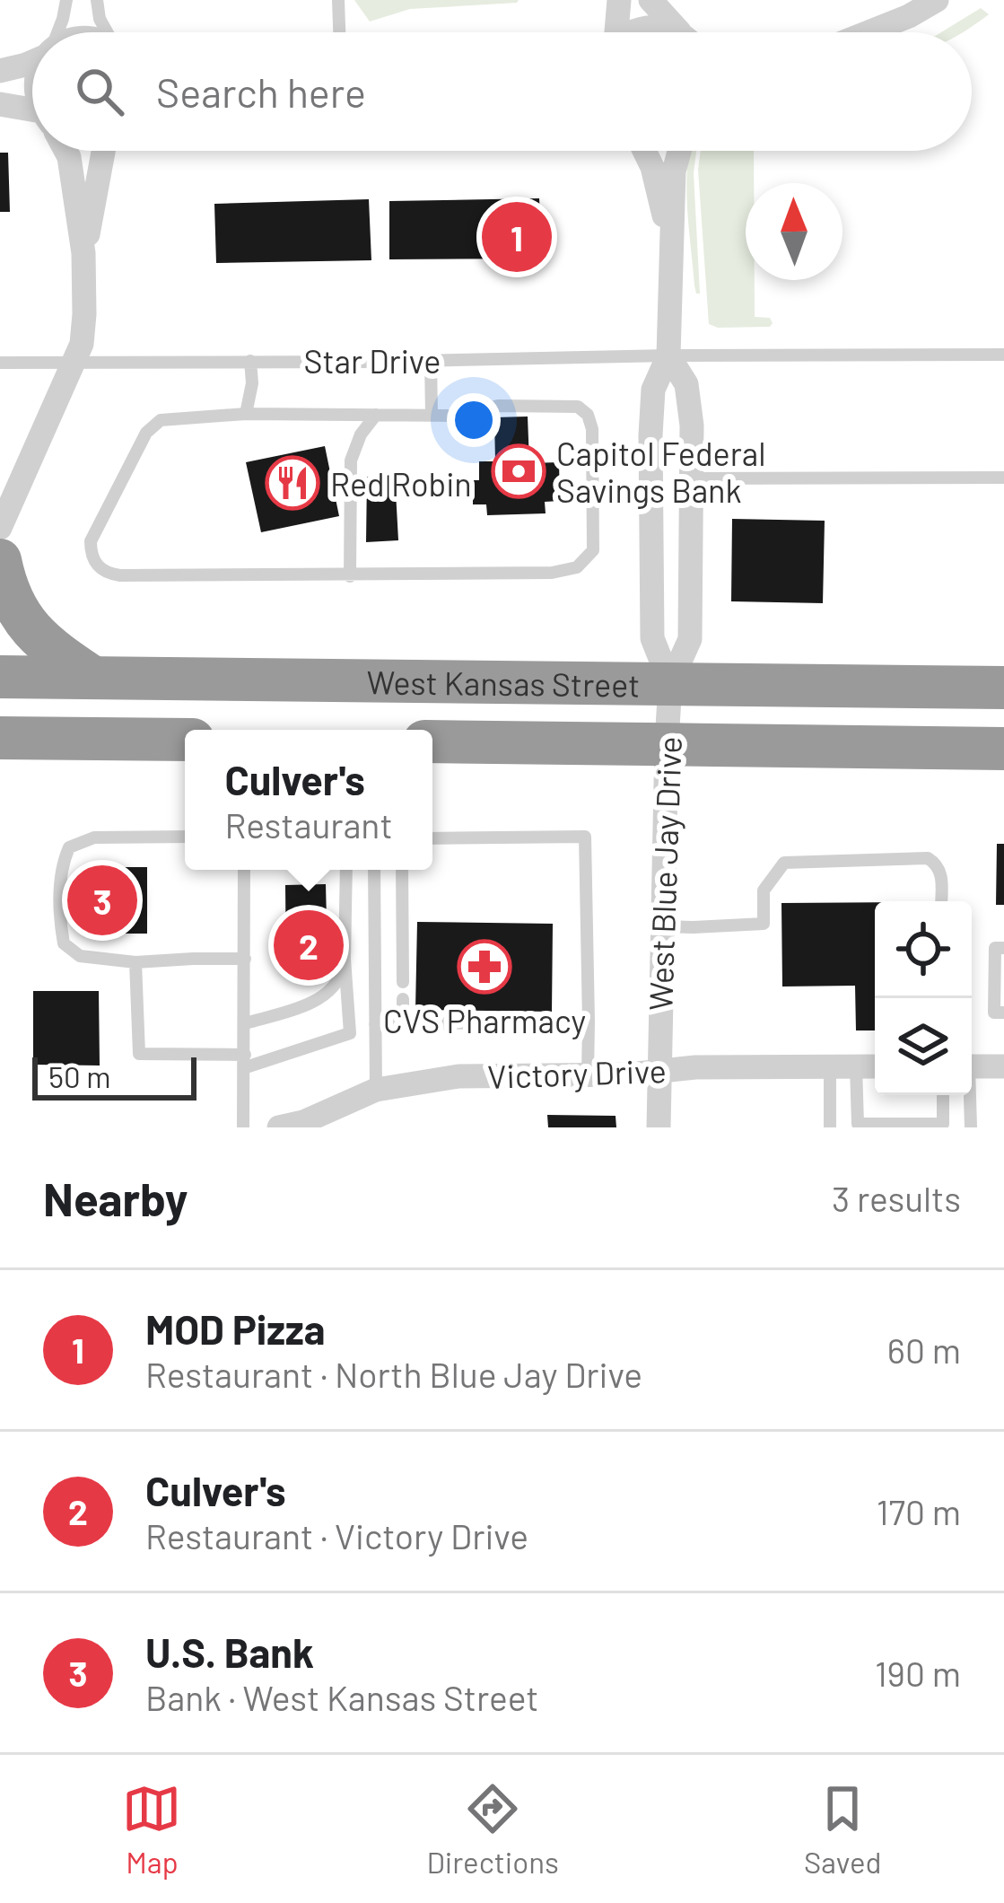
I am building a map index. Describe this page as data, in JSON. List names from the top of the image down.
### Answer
{
  "streets": {
    "highway": ["West Kansas Street"],
    "street": ["West Blue Jay Drive", "Victory Drive"],
    "lane": ["Star Drive"]
  },
  "crossings": [
    ["West Kansas Street", "West Blue Jay Drive"],
    ["West Blue Jay Drive", "Victory Drive"]
  ],
  "places": {
    "bank": ["Capitol Federal Savings Bank"],
    "restaurant": ["Red Robin"],
    "pharmacy": ["CVS Pharmacy"]
  },
  "scale_bar": "50 m",
  "north": "top",
  "page": {
    "search": "Search here",
    "pins": ["1", "3", "2"],
    "popup": ["Culver's", "Restaurant"],
    "scale": "50 m",
    "heading": ["Nearby", "3 results"],
    "list": [
      {
        "mark": "1",
        "name": "MOD Pizza",
        "note": "Restaurant · North Blue Jay Drive",
        "value": "60 m"
      },
      {
        "mark": "2",
        "name": "Culver's",
        "note": "Restaurant · Victory Drive",
        "value": "170 m"
      },
      {
        "mark": "3",
        "name": "U.S. Bank",
        "note": "Bank · West Kansas Street",
        "value": "190 m"
      }
    ],
    "nav": ["Map", "Directions", "Saved"]
  }
}
